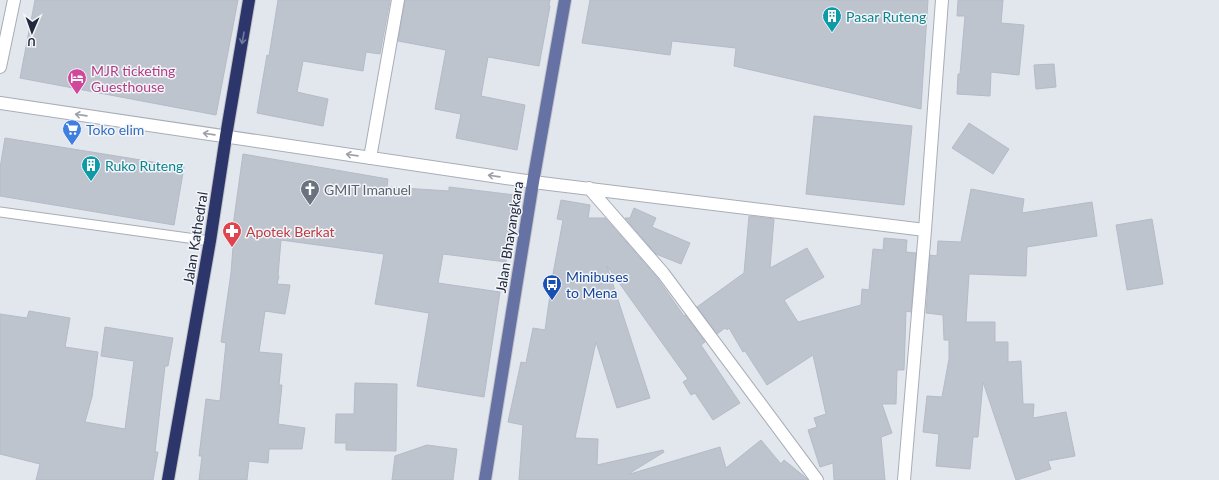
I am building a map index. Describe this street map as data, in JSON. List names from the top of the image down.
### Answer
{
  "streets": {
    "highway": ["Jalan Kathedral"],
    "main road": ["Jalan Bhayangkara"]
  },
  "places": {
    "building": ["Pasar Ruteng", "Ruko Ruteng"],
    "hotel": ["MJR ticketing Guesthouse"],
    "supermarket": ["Toko elim"],
    "church": ["GMIT Imanuel"],
    "pharmacy": ["Apotek Berkat"],
    "bus stop": ["Minibuses to Mena"]
  },
  "north": "bottom"
}
